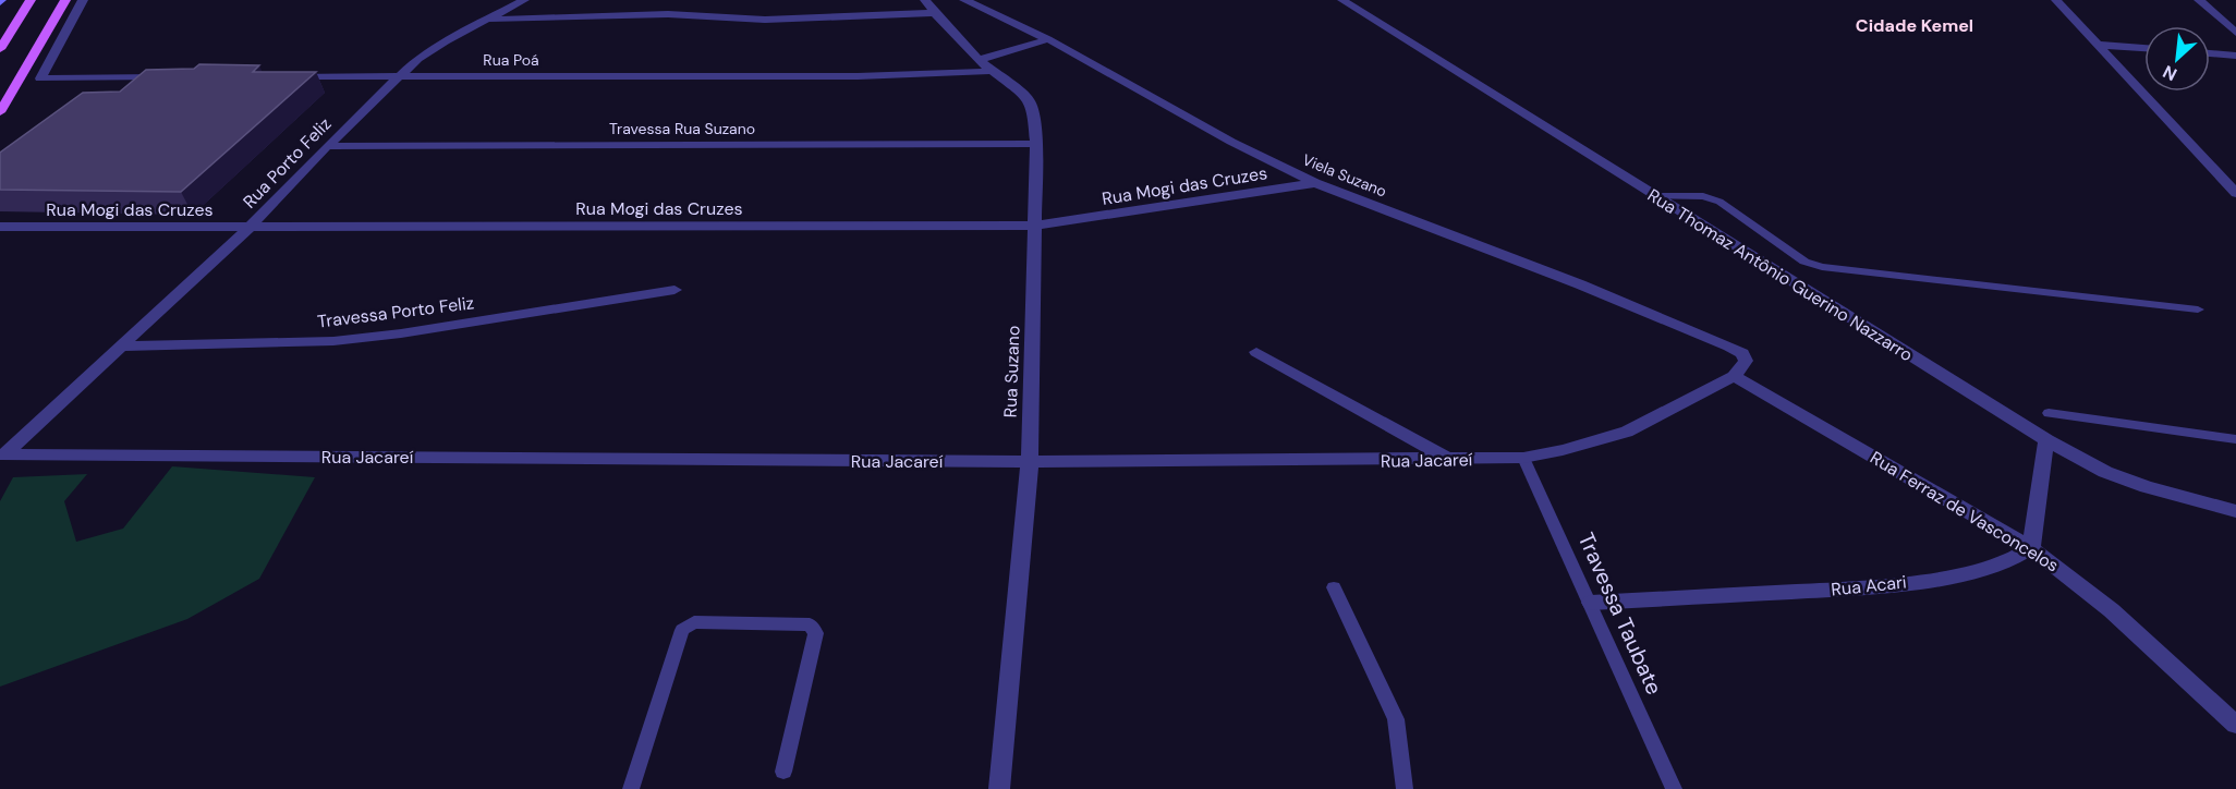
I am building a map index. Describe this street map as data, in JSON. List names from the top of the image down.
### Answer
{
  "streets": {
    "street": [
      "Rua Poá",
      "Travessa Rua Suzano",
      "Rua Porto Feliz",
      "Viela Suzano",
      "Rua Mogi das Cruzes",
      "Rua Thomaz Antônio Guerino Nazzarro",
      "Travessa Porto Feliz",
      "Rua Suzano",
      "Rua Jacareí",
      "Rua Ferraz de Vasconcelos",
      "Rua Acari"
    ],
    "lane": ["Travessa Taubate"]
  },
  "crossings": [
    ["Rua Poá", "Rua Porto Feliz"],
    ["Rua Poá", "Rua Suzano"],
    ["Travessa Rua Suzano", "Rua Porto Feliz"],
    ["Travessa Rua Suzano", "Rua Suzano"],
    ["Rua Porto Feliz", "Rua Mogi das Cruzes"],
    ["Rua Porto Feliz", "Travessa Porto Feliz"],
    ["Rua Porto Feliz", "Rua Jacareí"],
    ["Viela Suzano", "Rua Mogi das Cruzes"],
    ["Viela Suzano", "Rua Jacareí"],
    ["Viela Suzano", "Rua Ferraz de Vasconcelos"],
    ["Rua Mogi das Cruzes", "Rua Suzano"],
    ["Rua Suzano", "Rua Jacareí"],
    ["Rua Jacareí", "Rua Ferraz de Vasconcelos"],
    ["Rua Jacareí", "Travessa Taubate"],
    ["Rua Ferraz de Vasconcelos", "Rua Acari"],
    ["Rua Acari", "Travessa Taubate"]
  ],
  "districts": ["Cidade Kemel"],
  "north": "bottom left"
}
